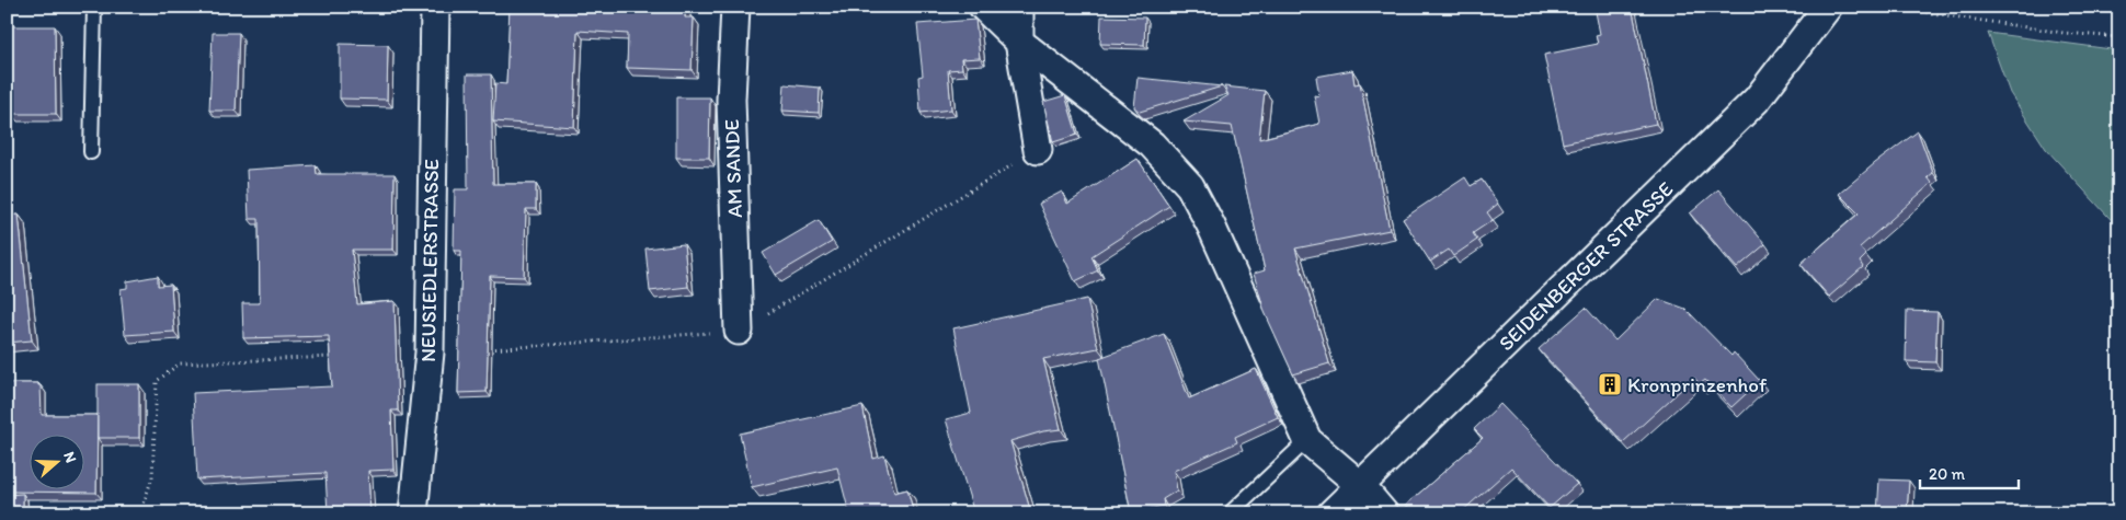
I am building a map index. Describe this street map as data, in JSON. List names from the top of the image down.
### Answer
{
  "streets": {
    "street": ["AM SANDE", "NEUSIEDLERSTRASSE", "SEIDENBERGER STRASSE"]
  },
  "places": {
    "building": ["Kronprinzenhof"]
  },
  "scale_bar": "20 m",
  "north": "right"
}
